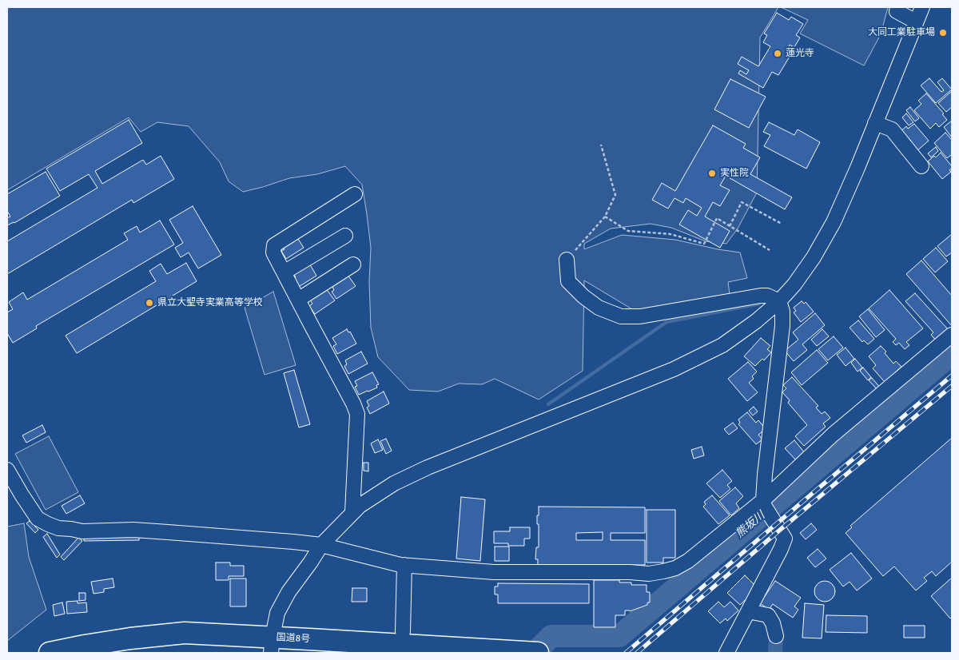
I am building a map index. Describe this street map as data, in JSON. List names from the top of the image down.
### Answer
{
  "streets": {
    "highway": ["国道8号"]
  },
  "water": ["熊坂川"],
  "places": [
    "大同工業駐車場",
    "蓮光寺",
    "実性院",
    "県立大聖寺実業高等学校"
  ]
}
